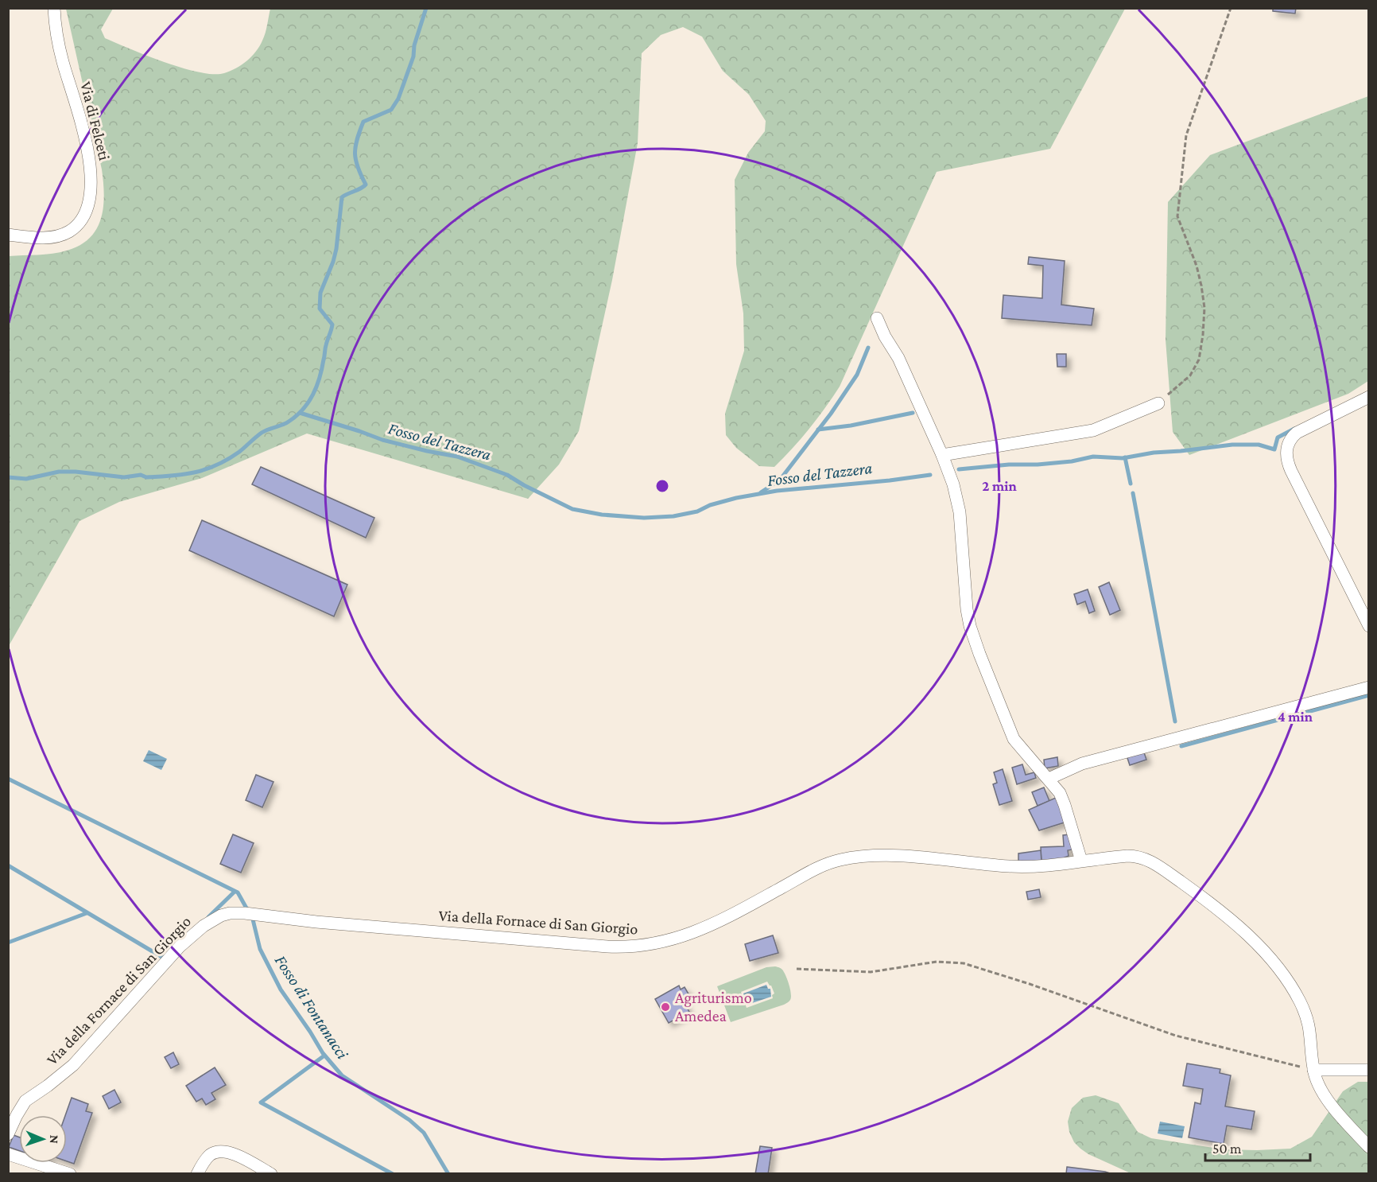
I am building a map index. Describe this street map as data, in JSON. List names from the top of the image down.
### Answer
{
  "streets": {
    "street": ["Via di Felceti", "Via della Fornace di San Giorgio"]
  },
  "water": ["Fosso del Tazzera", "Fosso di Fontanacci"],
  "places": ["Agriturismo Amedea"],
  "scale_bar": "50 m",
  "north": "right",
  "rings": ["2 min", "4 min"]
}
